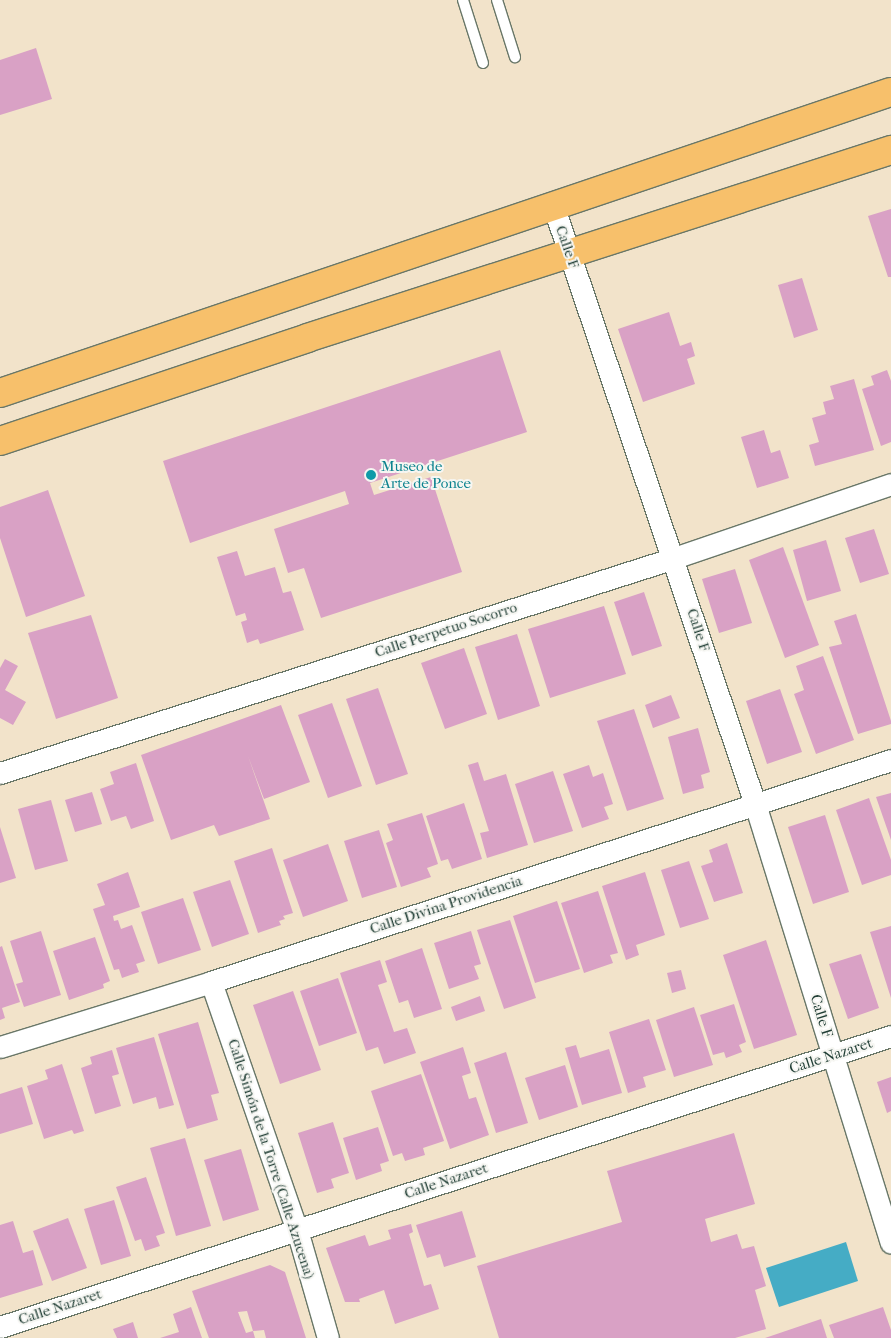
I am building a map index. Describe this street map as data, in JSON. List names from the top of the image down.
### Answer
{
  "streets": {
    "street": [
      "Calle F",
      "Calle Perpetuo Socorro",
      "Calle Divina Providencia",
      "Calle Nazaret",
      "Calle Simón de la Torre (Calle Azucena)"
    ]
  },
  "crossings": [
    ["Calle F", "Calle Perpetuo Socorro"],
    ["Calle F", "Calle Divina Providencia"],
    ["Calle F", "Calle Nazaret"],
    ["Calle Divina Providencia", "Calle Simón de la Torre (Calle Azucena)"],
    ["Calle Nazaret", "Calle Simón de la Torre (Calle Azucena)"]
  ],
  "places": ["Museo de Arte de Ponce"]
}
